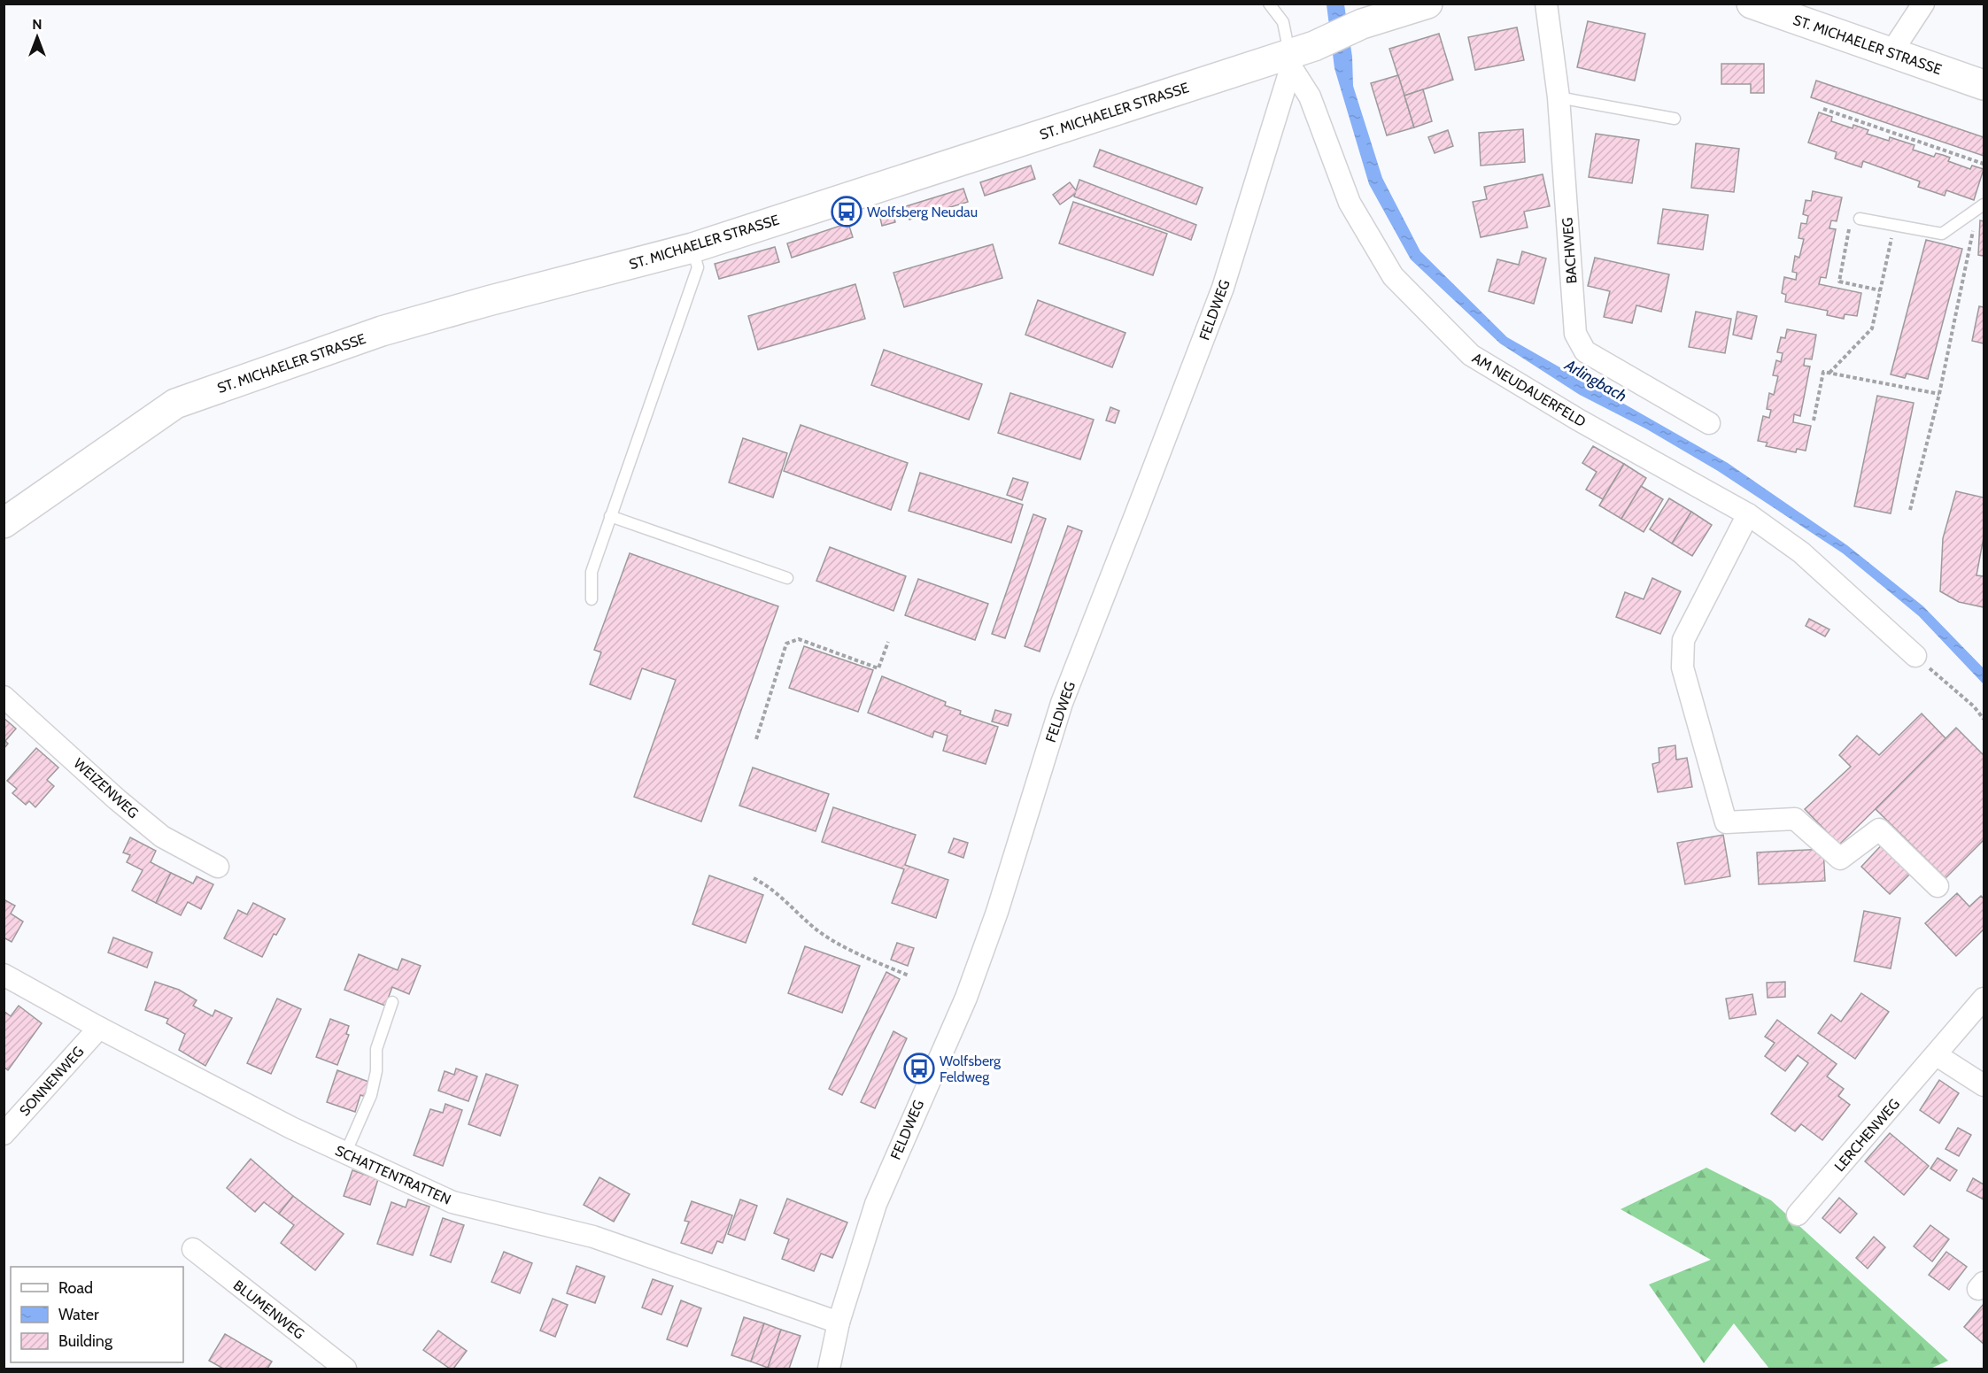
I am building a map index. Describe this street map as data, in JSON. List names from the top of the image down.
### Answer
{
  "streets": {
    "main road": ["ST. MICHAELER STRASSE"],
    "street": [
      "BACHWEG",
      "FELDWEG",
      "AM NEUDAUERFELD",
      "WEIZENWEG",
      "SONNENWEG",
      "LERCHENWEG",
      "SCHATTENTRATTEN",
      "BLUMENWEG"
    ]
  },
  "crossings": [
    ["ST. MICHAELER STRASSE", "FELDWEG"],
    ["ST. MICHAELER STRASSE", "AM NEUDAUERFELD"],
    ["FELDWEG", "AM NEUDAUERFELD"],
    ["FELDWEG", "SCHATTENTRATTEN"],
    ["SONNENWEG", "SCHATTENTRATTEN"]
  ],
  "water": ["Arlingbach"],
  "places": {
    "bus stop": ["Wolfsberg Neudau", "Wolfsberg Feldweg"]
  },
  "legend": ["Road", "Water", "Building"],
  "north": "top"
}
